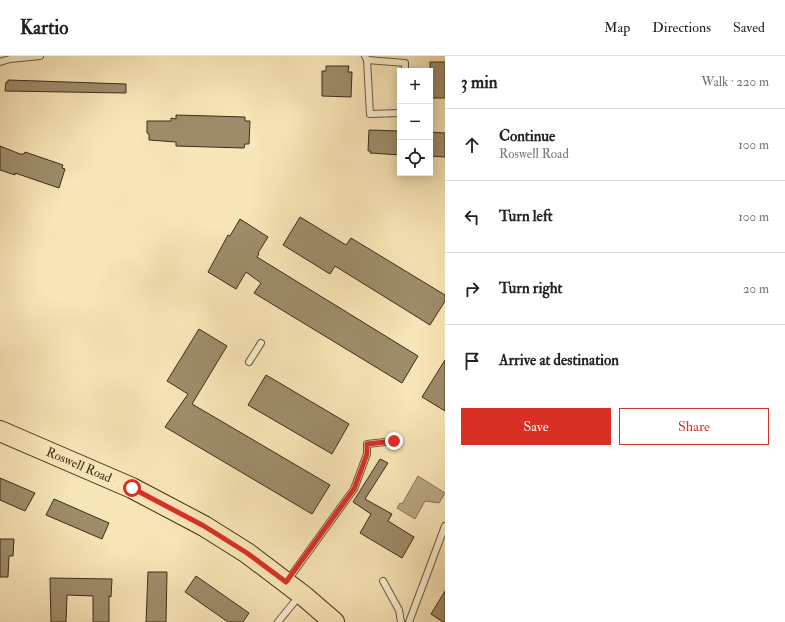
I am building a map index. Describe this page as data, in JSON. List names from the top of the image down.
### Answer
{
  "streets": {
    "main road": ["Roswell Road"]
  },
  "page": {
    "header": "Kartio",
    "nav": ["Map", "Directions", "Saved"],
    "heading": ["3 min", "Walk · 220 m"],
    "map_buttons": ["+", "−"],
    "list": [
      ["Continue", "Roswell Road", "100 m"],
      ["Turn left", "100 m"],
      ["Turn right", "20 m"],
      "Arrive at destination"
    ],
    "buttons": ["Save", "Share"]
  }
}
